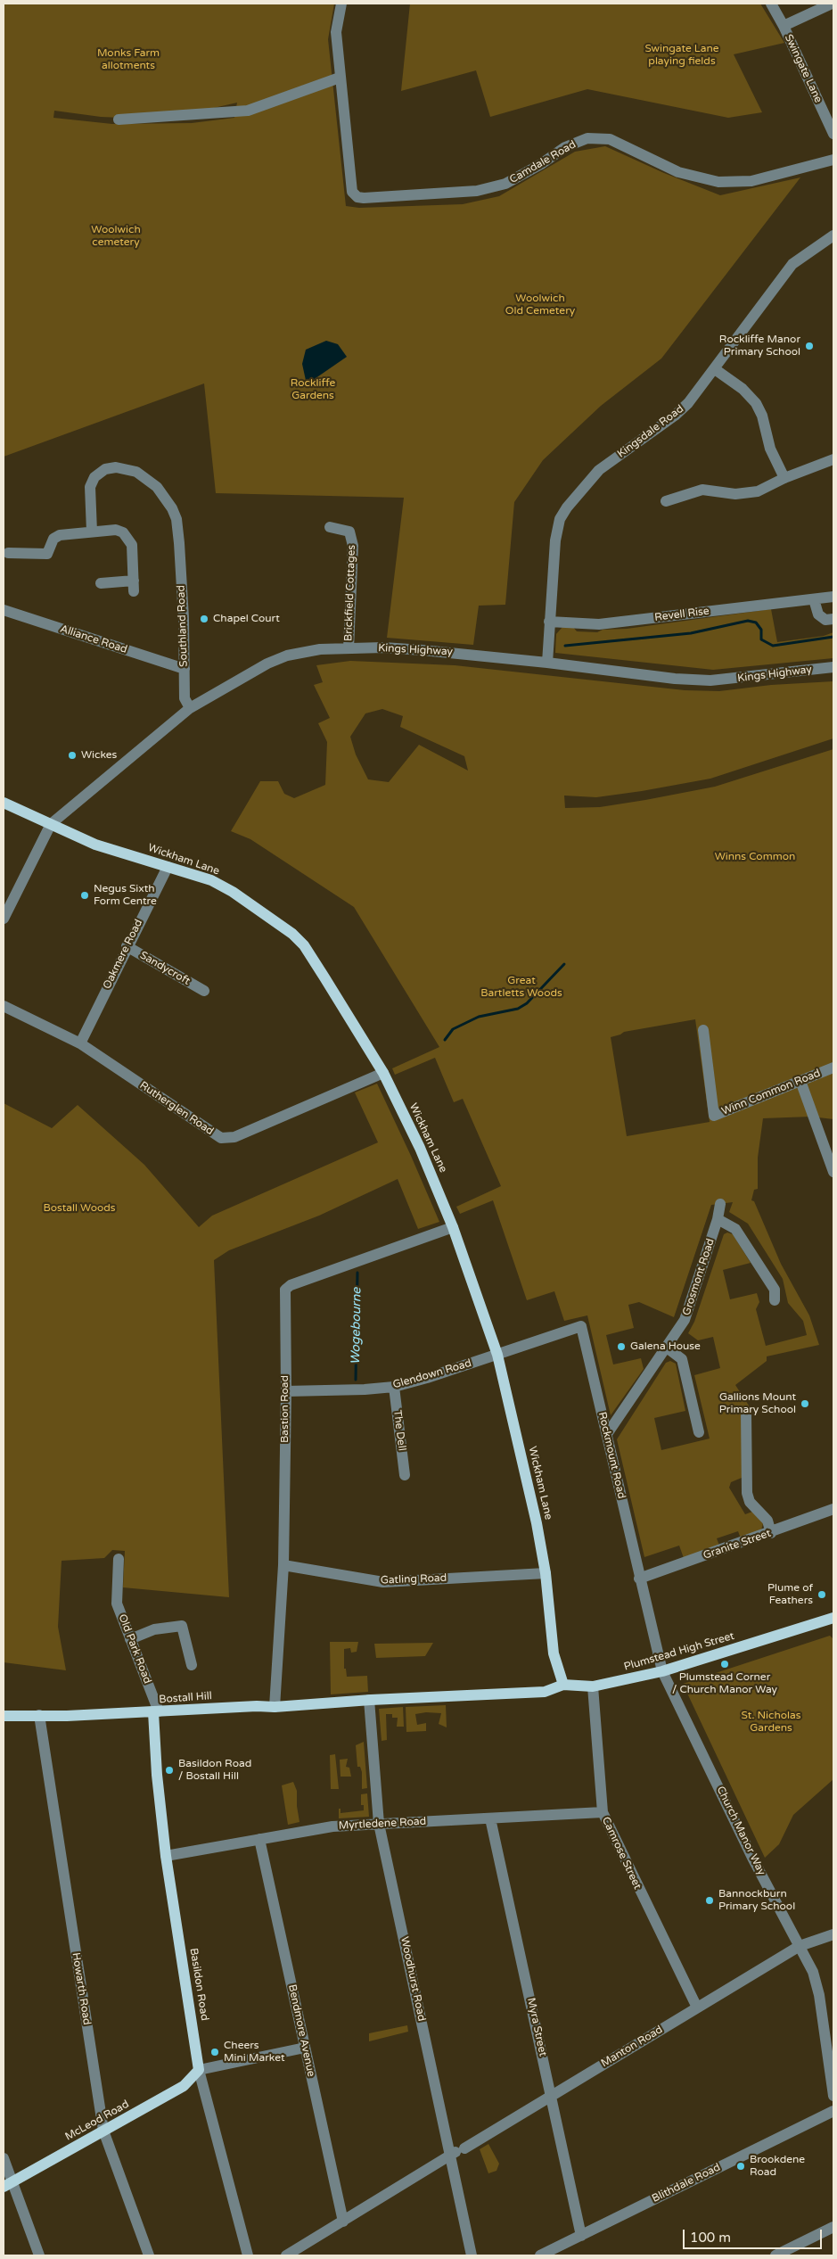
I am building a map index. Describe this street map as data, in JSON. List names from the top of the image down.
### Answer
{
  "streets": {
    "main road": [
      "Wickham Lane",
      "Plumstead High Street",
      "Bostall Hill",
      "Basildon Road",
      "McLeod Road"
    ],
    "street": [
      "Swingate Lane",
      "Camdale Road",
      "Kingsdale Road",
      "Brickfield Cottages",
      "Revell Rise",
      "Southland Road",
      "Alliance Road",
      "Kings Highway",
      "Oakmere Road",
      "Sandycroft",
      "Winn Common Road",
      "Rutherglen Road",
      "Grosmont Road",
      "Glendown Road",
      "Bastion Road",
      "The Dell",
      "Rockmount Road",
      "Granite Street",
      "Gatling Road",
      "Old Park Road",
      "Myrtledene Road",
      "Church Manor Way",
      "Camrose Street",
      "Woodhurst Road",
      "Howarth Road",
      "Myra Street",
      "Bendmore Avenue",
      "Manton Road",
      "Blithdale Road"
    ]
  },
  "crossings": [
    ["Kingsdale Road", "Revell Rise"],
    ["Kingsdale Road", "Kings Highway"],
    ["Brickfield Cottages", "Kings Highway"],
    ["Southland Road", "Alliance Road"],
    ["Southland Road", "Kings Highway"],
    ["Kings Highway", "Wickham Lane"],
    ["Wickham Lane", "Oakmere Road"],
    ["Wickham Lane", "Rutherglen Road"],
    ["Wickham Lane", "Glendown Road"],
    ["Wickham Lane", "Bastion Road"],
    ["Wickham Lane", "Rockmount Road"],
    ["Wickham Lane", "Gatling Road"],
    ["Wickham Lane", "Plumstead High Street"],
    ["Oakmere Road", "Sandycroft"],
    ["Oakmere Road", "Rutherglen Road"],
    ["Grosmont Road", "Rockmount Road"],
    ["Glendown Road", "Bastion Road"],
    ["Glendown Road", "The Dell"],
    ["Glendown Road", "Rockmount Road"],
    ["Bastion Road", "Gatling Road"],
    ["Bastion Road", "Bostall Hill"],
    ["Rockmount Road", "Granite Street"],
    ["Rockmount Road", "Plumstead High Street"],
    ["Rockmount Road", "Church Manor Way"],
    ["Old Park Road", "Bostall Hill"],
    ["Old Park Road", "Basildon Road"],
    ["Plumstead High Street", "Bostall Hill"],
    ["Plumstead High Street", "Church Manor Way"],
    ["Plumstead High Street", "Camrose Street"],
    ["Plumstead High Street", "Woodhurst Road"],
    ["Bostall Hill", "Woodhurst Road"],
    ["Bostall Hill", "Basildon Road"],
    ["Bostall Hill", "Howarth Road"],
    ["Myrtledene Road", "Camrose Street"],
    ["Myrtledene Road", "Woodhurst Road"],
    ["Myrtledene Road", "Basildon Road"],
    ["Myrtledene Road", "Myra Street"],
    ["Myrtledene Road", "Bendmore Avenue"],
    ["Church Manor Way", "Manton Road"],
    ["Camrose Street", "Manton Road"],
    ["Woodhurst Road", "Manton Road"],
    ["Basildon Road", "McLeod Road"],
    ["Howarth Road", "McLeod Road"],
    ["Myra Street", "Manton Road"],
    ["Myra Street", "Blithdale Road"],
    ["Bendmore Avenue", "Manton Road"]
  ],
  "water": ["Wogebourne"],
  "parks": [
    "Swingate Lane playing fields",
    "Monks Farm allotments",
    "Woolwich cemetery",
    "Woolwich Old Cemetery",
    "Rockliffe Gardens",
    "Winns Common",
    "Great Bartletts Woods",
    "Bostall Woods",
    "St. Nicholas Gardens"
  ],
  "places": [
    "Rockliffe Manor Primary School",
    "Chapel Court",
    "Wickes",
    "Negus Sixth Form Centre",
    "Galena House",
    "Gallions Mount Primary School",
    "Plume of Feathers",
    "Plumstead Corner / Church Manor Way",
    "Basildon Road / Bostall Hill",
    "Bannockburn Primary School",
    "Cheers Mini Market",
    "Brookdene Road"
  ],
  "scale_bar": "100 m"
}
